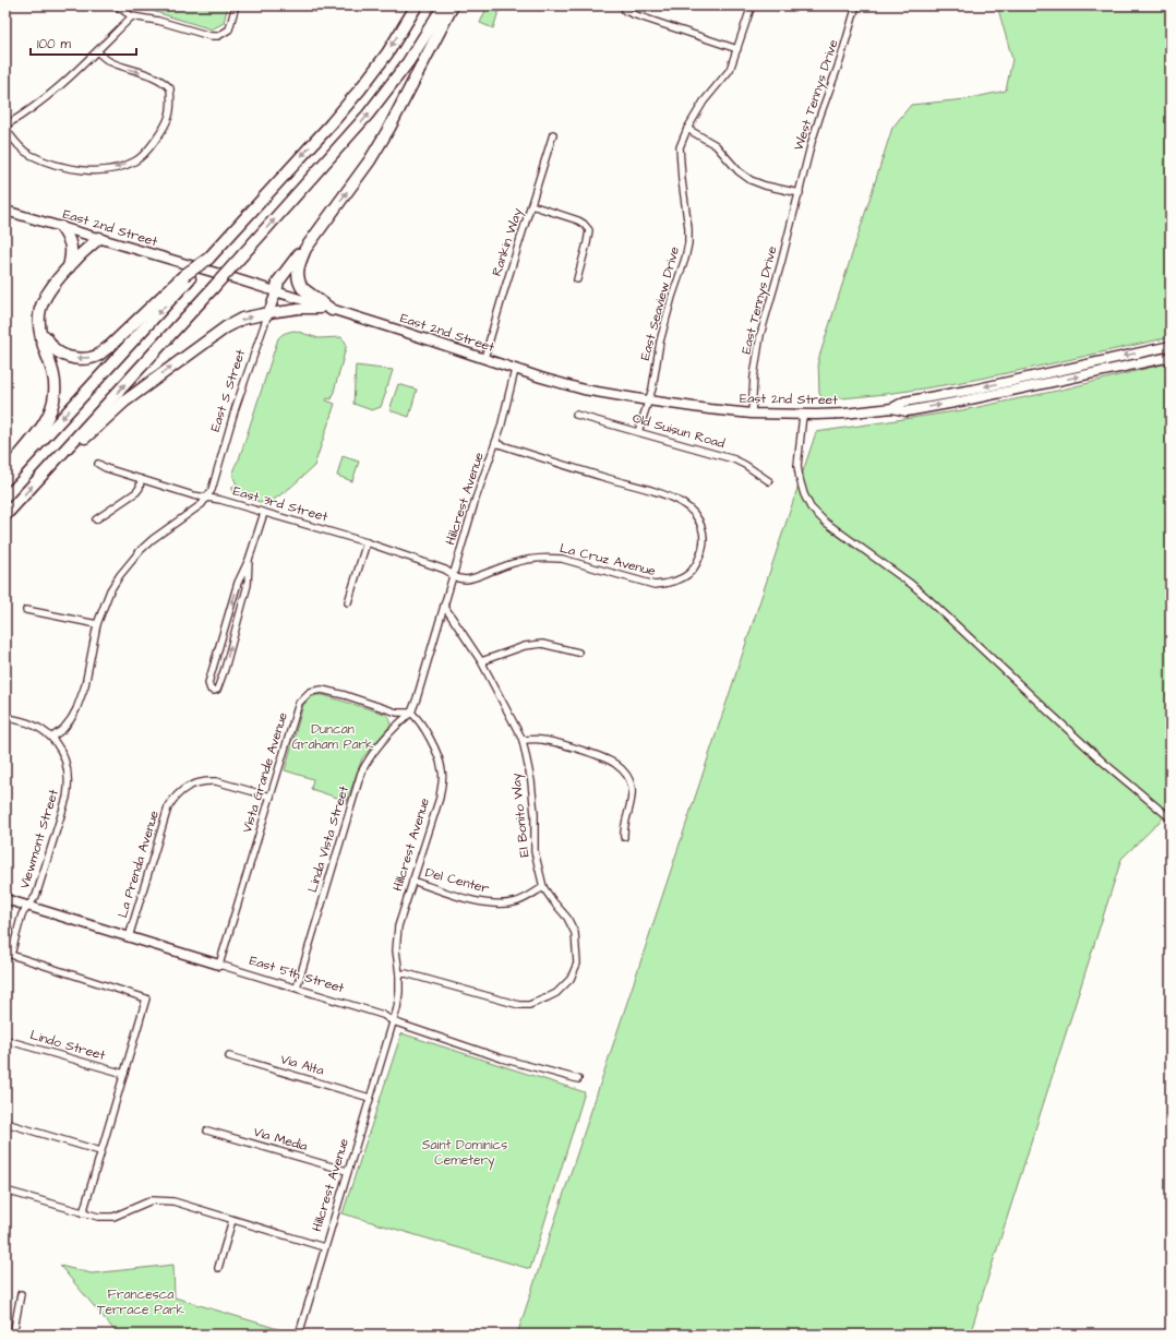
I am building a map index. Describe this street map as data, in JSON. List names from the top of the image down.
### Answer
{
  "streets": {
    "main road": ["East 2nd Street", "East S Street", "East 5th Street"],
    "street": [
      "West Tennys Drive",
      "Rankin Way",
      "East Tennys Drive",
      "East Seaview Drive",
      "Old Suisun Road",
      "Hillcrest Avenue",
      "East 3rd Street",
      "La Cruz Avenue",
      "Vista Grande Avenue",
      "El Bonito Way",
      "Viewmont Street",
      "Linda Vista Street",
      "La Prenda Avenue",
      "Del Center",
      "Lindo Street",
      "Via Alta",
      "Via Media"
    ]
  },
  "crossings": [
    ["West Tennys Drive", "East Tennys Drive"],
    ["East 2nd Street", "Rankin Way"],
    ["East 2nd Street", "East Tennys Drive"],
    ["East 2nd Street", "East Seaview Drive"],
    ["East 2nd Street", "East S Street"],
    ["East 2nd Street", "Hillcrest Avenue"],
    ["East Seaview Drive", "Old Suisun Road"],
    ["East S Street", "East 3rd Street"],
    ["Hillcrest Avenue", "East 3rd Street"],
    ["Hillcrest Avenue", "La Cruz Avenue"],
    ["Hillcrest Avenue", "Vista Grande Avenue"],
    ["Hillcrest Avenue", "El Bonito Way"],
    ["Hillcrest Avenue", "Linda Vista Street"],
    ["Hillcrest Avenue", "Del Center"],
    ["Hillcrest Avenue", "East 5th Street"],
    ["Hillcrest Avenue", "Via Alta"],
    ["Hillcrest Avenue", "Via Media"],
    ["East 3rd Street", "La Cruz Avenue"],
    ["Vista Grande Avenue", "Linda Vista Street"],
    ["Vista Grande Avenue", "La Prenda Avenue"],
    ["Vista Grande Avenue", "East 5th Street"],
    ["El Bonito Way", "Del Center"],
    ["Viewmont Street", "East 5th Street"],
    ["Viewmont Street", "Lindo Street"],
    ["Linda Vista Street", "East 5th Street"],
    ["La Prenda Avenue", "East 5th Street"]
  ],
  "parks": ["Duncan Graham Park", "Saint Dominics Cemetery", "Francesca Terrace Park"],
  "scale_bar": "100 m"
}
